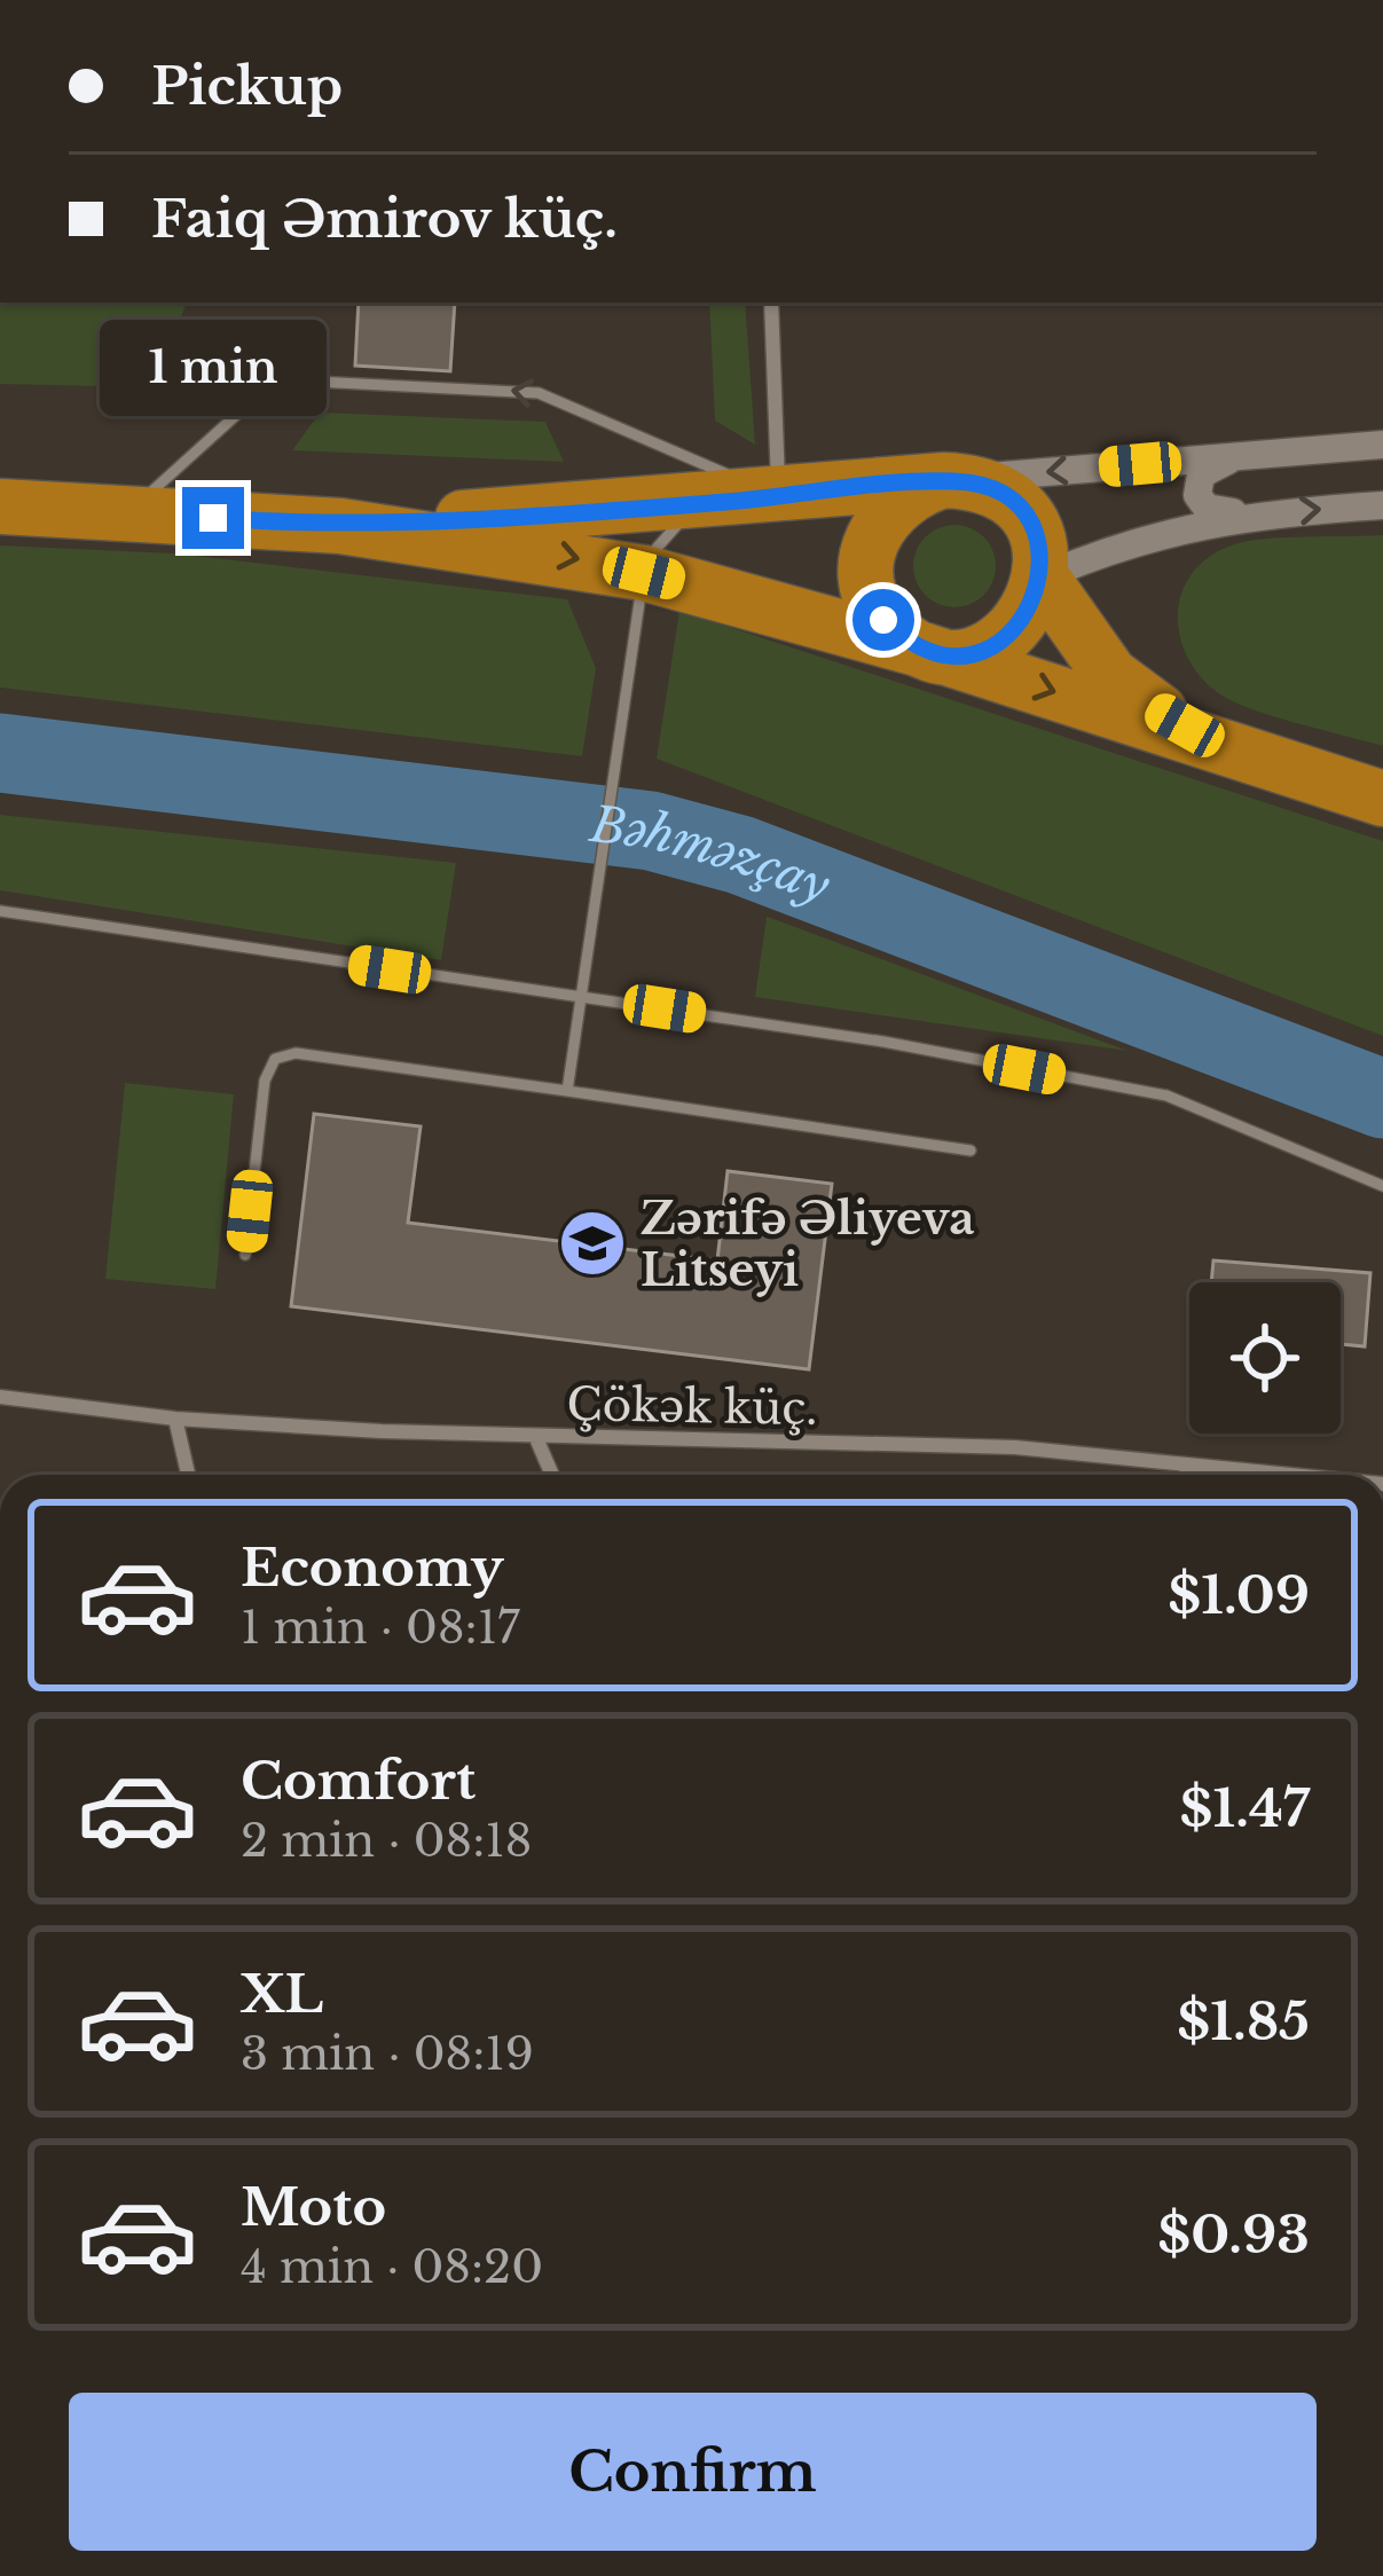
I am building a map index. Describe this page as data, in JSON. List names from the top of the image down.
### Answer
{
  "streets": {
    "street": ["Çökək küç."]
  },
  "water": ["Bəhməzçay"],
  "places": {
    "school or university": ["Zərifə Əliyeva Litseyi"]
  },
  "page": {
    "banner": ["Pickup", "Faiq Əmirov küç."],
    "bubble": "1 min",
    "list": [
      {
        "name": "Economy",
        "note": "1 min · 08:17",
        "value": "$1.09"
      },
      {
        "name": "Comfort",
        "note": "2 min · 08:18",
        "value": "$1.47"
      },
      {
        "name": "XL",
        "note": "3 min · 08:19",
        "value": "$1.85"
      },
      {
        "name": "Moto",
        "note": "4 min · 08:20",
        "value": "$0.93"
      }
    ],
    "buttons": "Confirm"
  }
}
